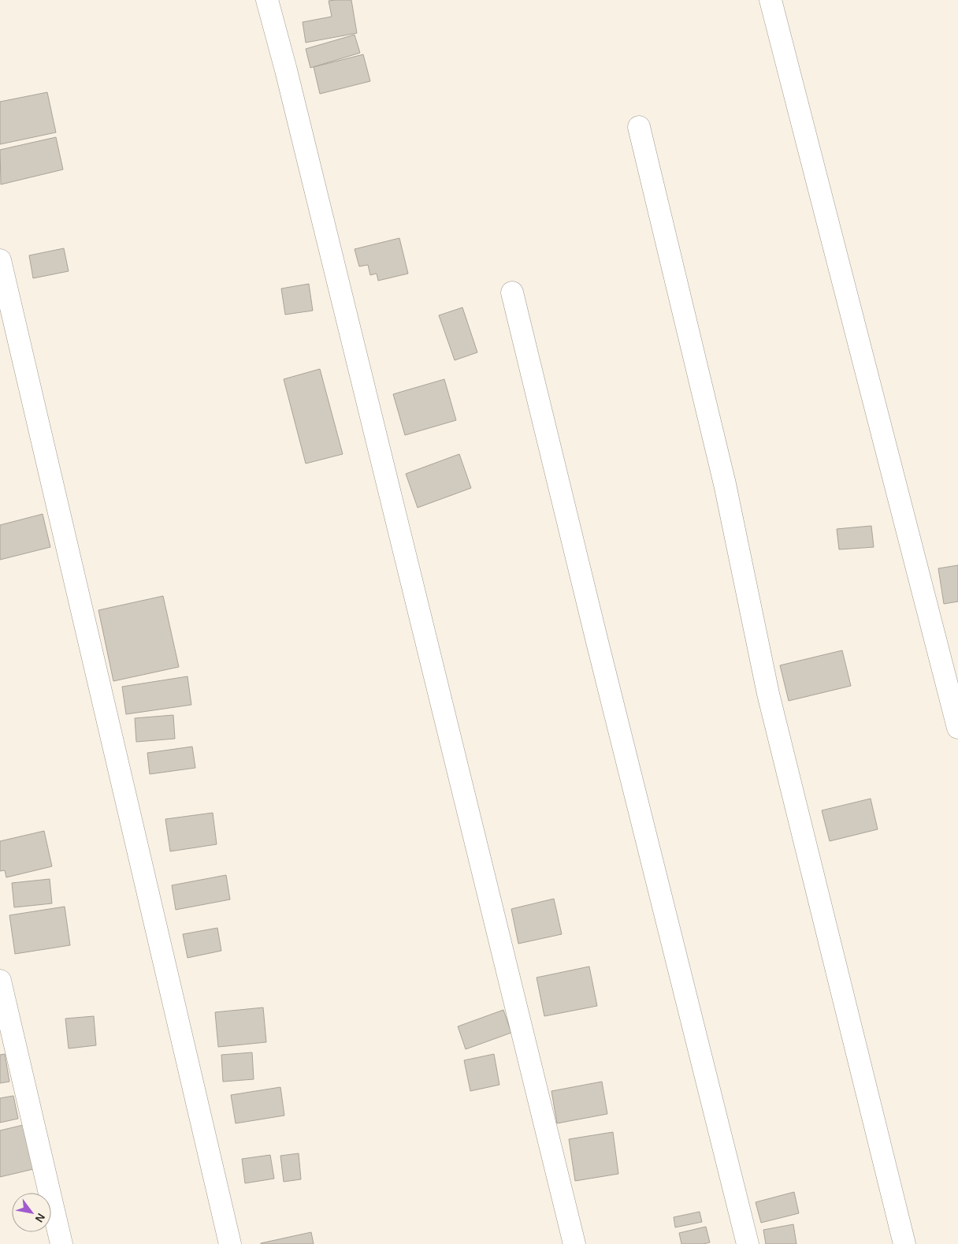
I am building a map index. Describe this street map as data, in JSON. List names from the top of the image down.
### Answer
{
  "north": "bottom right"
}
